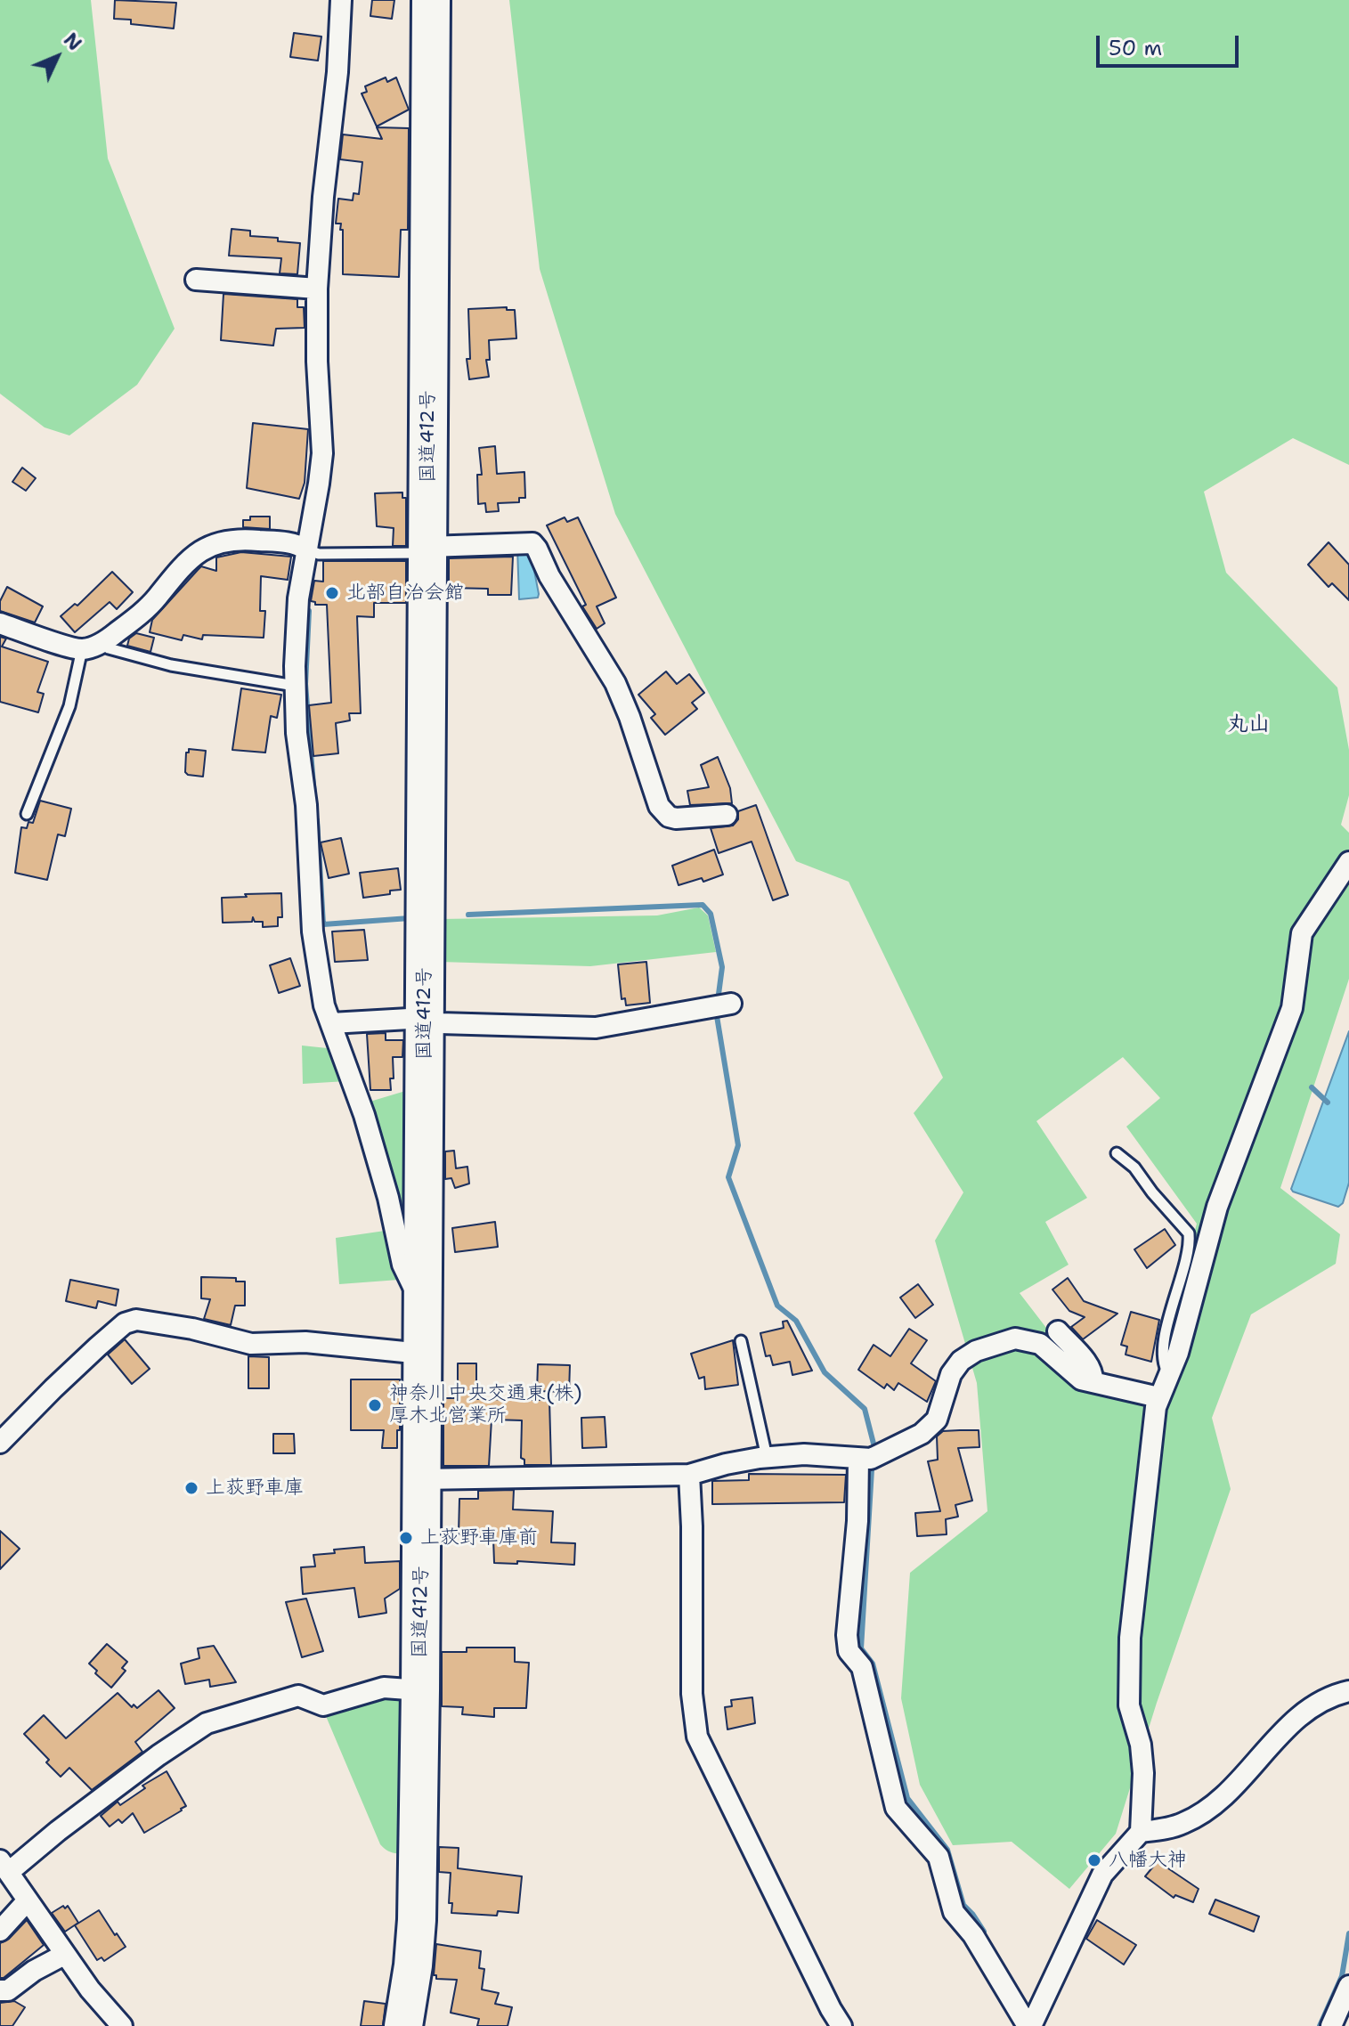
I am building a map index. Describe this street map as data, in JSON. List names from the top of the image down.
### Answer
{
  "streets": {
    "highway": ["国道412号"]
  },
  "districts": ["丸山"],
  "places": [
    "北部自治会館",
    "神奈川中央交通東(株) 厚木北営業所",
    "上荻野車庫",
    "上荻野車庫前",
    "八幡大神"
  ],
  "scale_bar": "50 m",
  "north": "top right"
}
